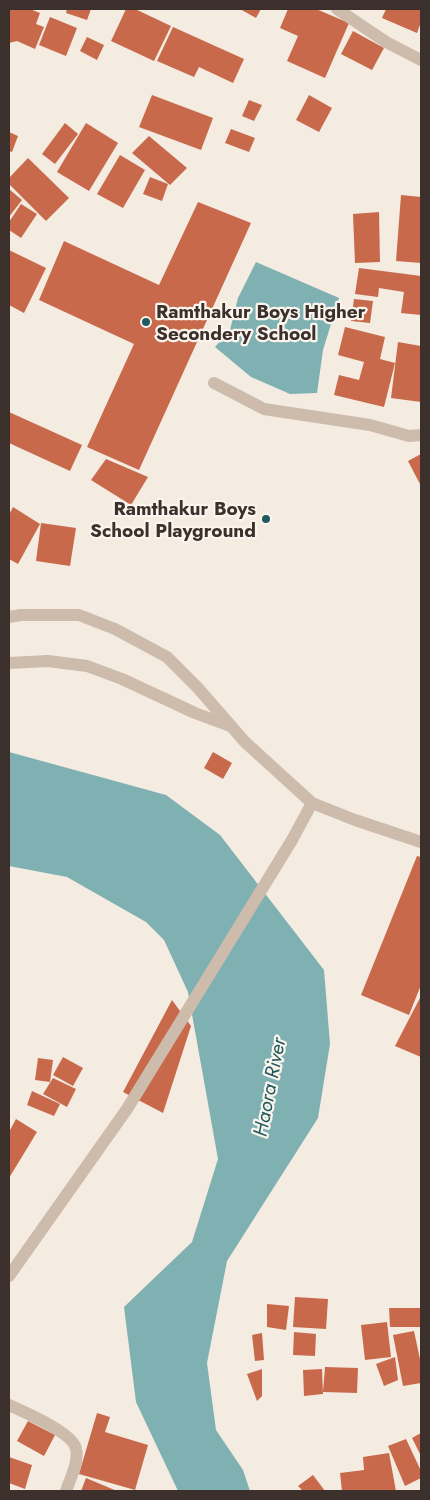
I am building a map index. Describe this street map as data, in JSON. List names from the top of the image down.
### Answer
{
  "water": ["Haora River"],
  "places": ["Ramthakur Boys Higher Secondery School", "Ramthakur Boys School Playground"]
}
